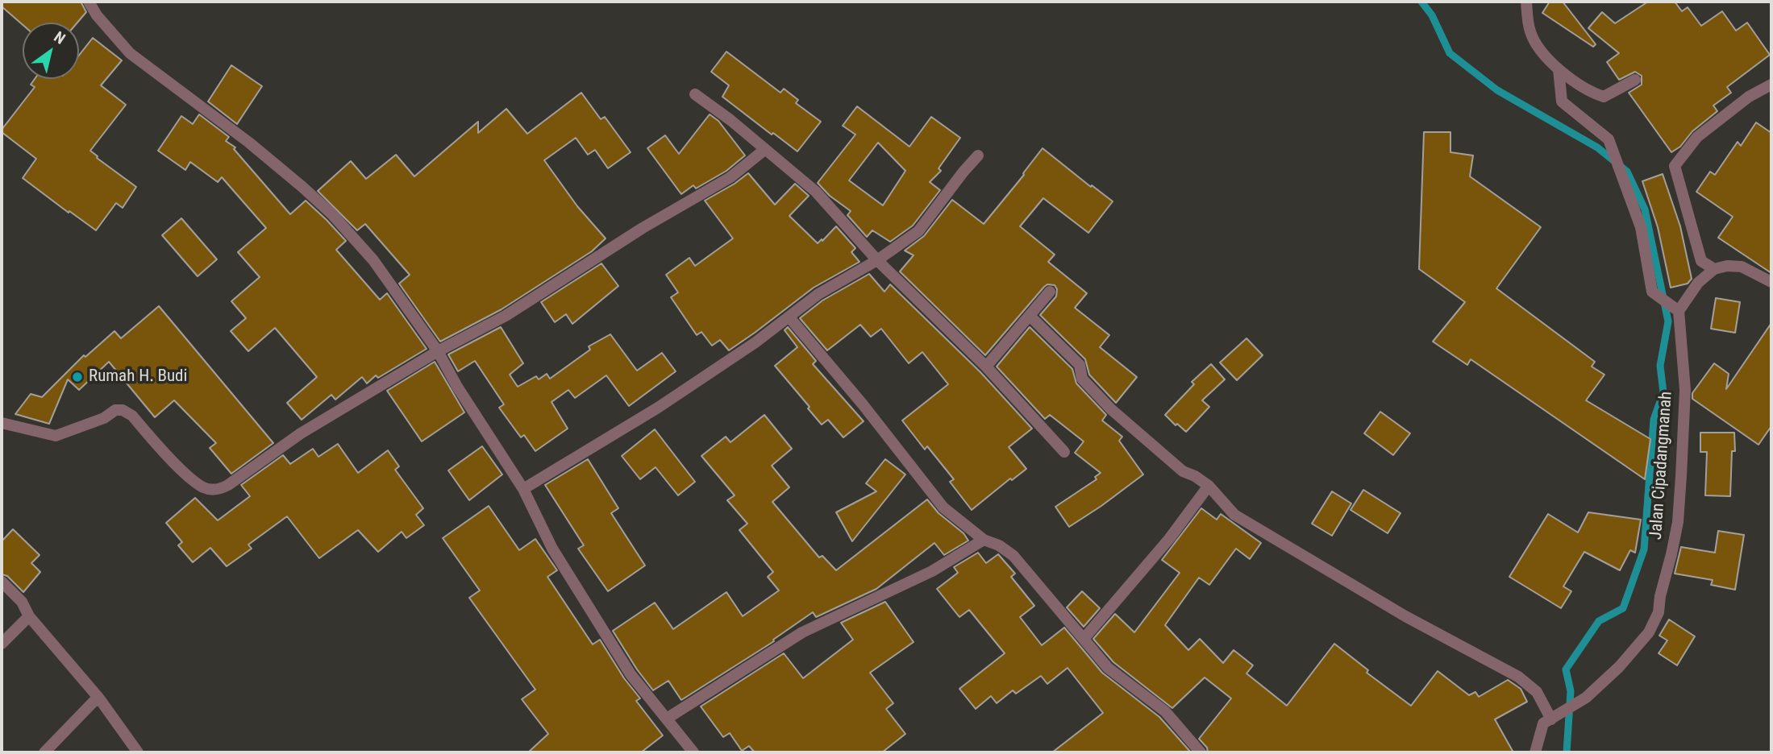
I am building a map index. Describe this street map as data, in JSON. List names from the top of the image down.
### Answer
{
  "streets": {
    "street": ["Jalan Cipadangmanah"]
  },
  "places": ["Rumah H. Budi"],
  "north": "top right"
}
